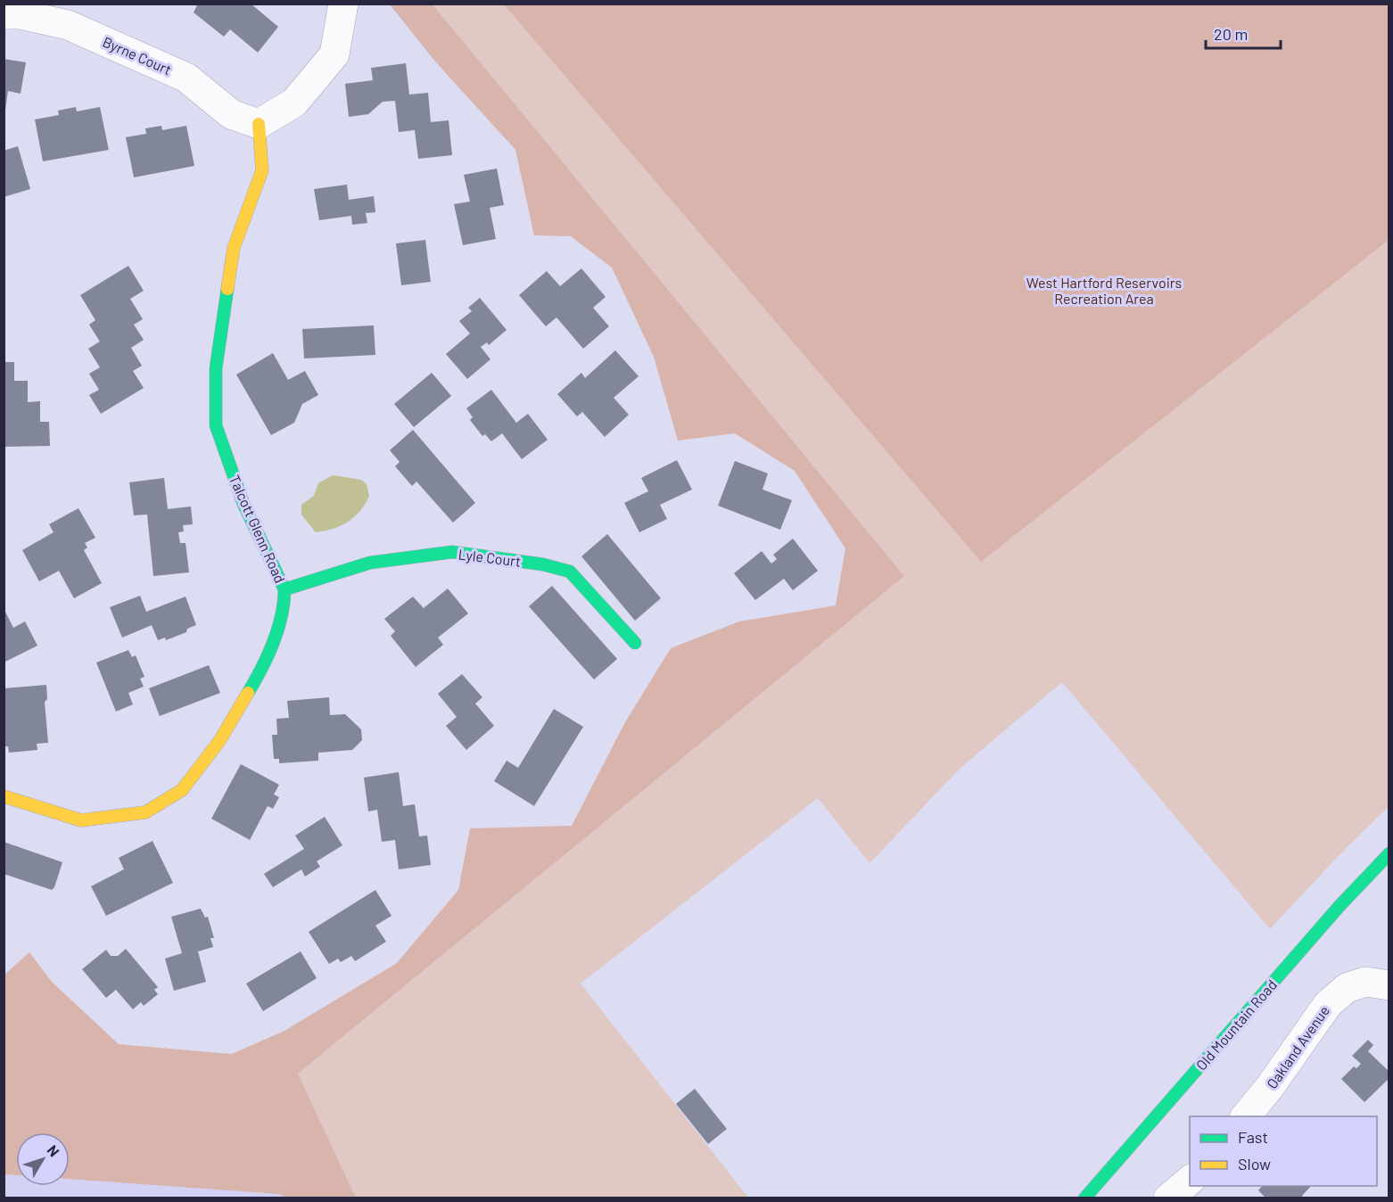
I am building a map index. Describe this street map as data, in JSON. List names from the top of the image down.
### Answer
{
  "streets": {
    "street": [
      "Byrne Court",
      "Talcott Glenn Road",
      "Lyle Court",
      "Old Mountain Road",
      "Oakland Avenue"
    ]
  },
  "crossings": [
    ["Byrne Court", "Talcott Glenn Road"],
    ["Talcott Glenn Road", "Lyle Court"]
  ],
  "parks": ["West Hartford Reservoirs Recreation Area"],
  "legend": ["Fast", "Slow"],
  "scale_bar": "20 m",
  "north": "top right"
}
